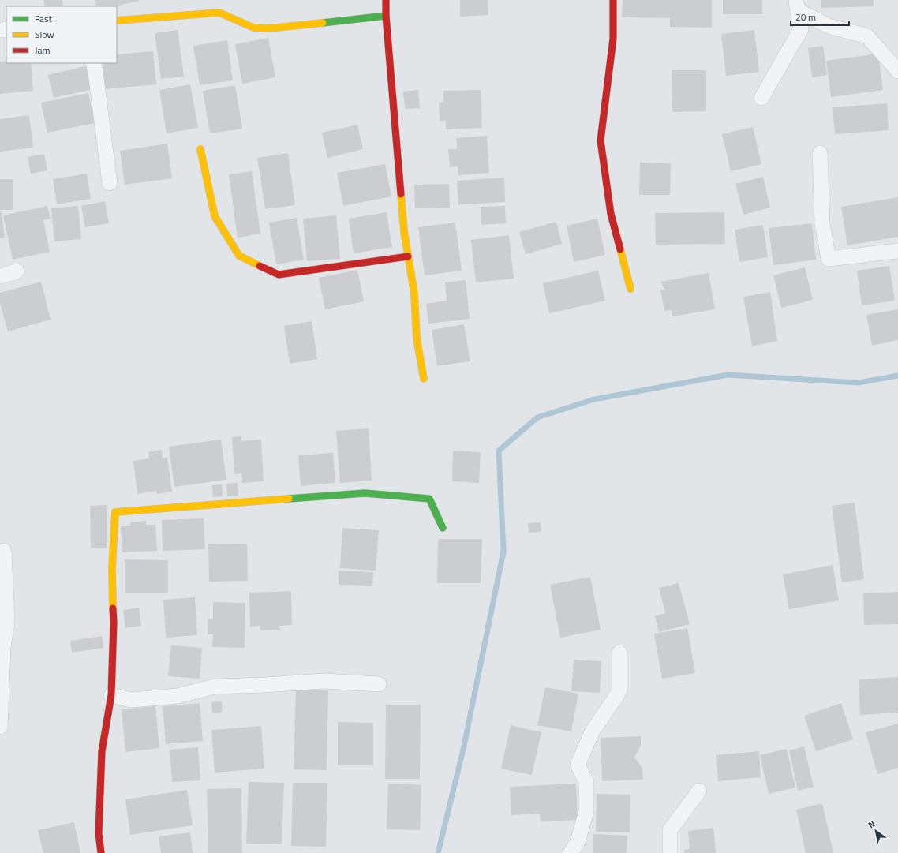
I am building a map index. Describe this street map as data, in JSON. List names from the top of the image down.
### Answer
{
  "legend": ["Fast", "Slow", "Jam"],
  "scale_bar": "20 m",
  "north": "top left"
}
